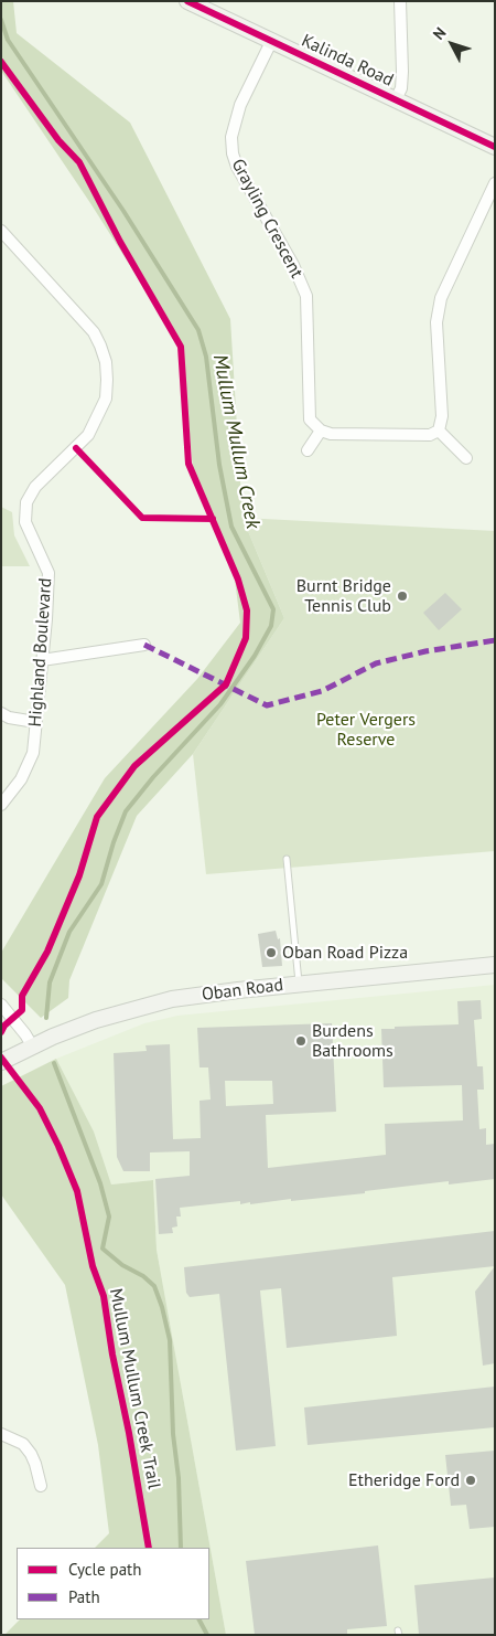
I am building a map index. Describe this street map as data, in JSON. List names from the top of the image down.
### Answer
{
  "streets": {
    "main road": ["Kalinda Road", "Oban Road"],
    "street": ["Grayling Crescent", "Highland Boulevard"],
    "cycle path": ["Mullum Mullum Creek Trail"]
  },
  "crossings": [
    ["Kalinda Road", "Grayling Crescent"]
  ],
  "water": ["Mullum Mullum Creek"],
  "parks": ["Peter Vergers Reserve"],
  "places": [
    "Burnt Bridge Tennis Club",
    "Oban Road Pizza",
    "Burdens Bathrooms",
    "Etheridge Ford"
  ],
  "legend": ["Cycle path", "Path"],
  "north": "top left"
}
